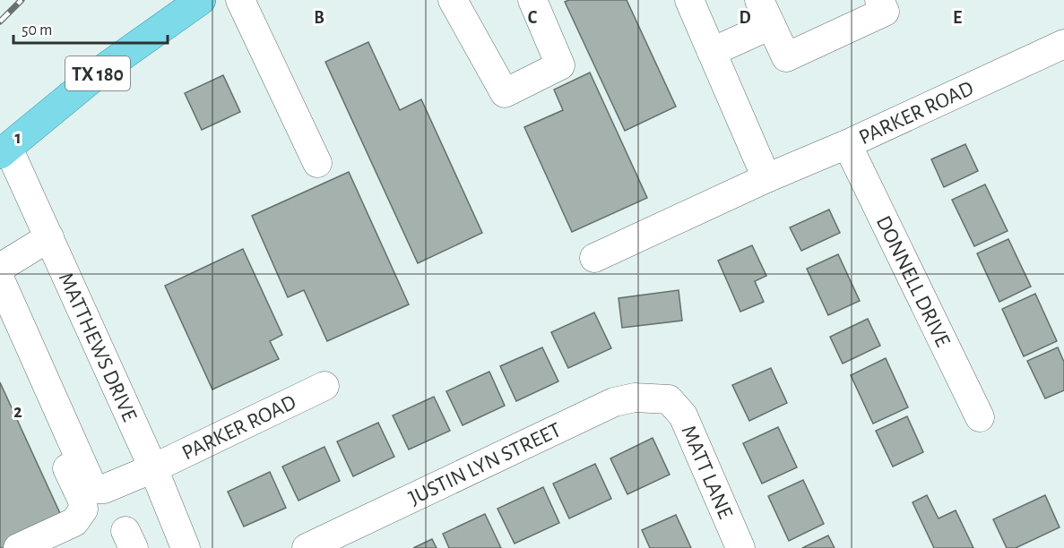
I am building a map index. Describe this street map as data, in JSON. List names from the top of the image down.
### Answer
{
  "streets": {
    "main road": ["TX 180"],
    "street": [
      "PARKER ROAD",
      "DONNELL DRIVE",
      "MATTHEWS DRIVE",
      "JUSTIN LYN STREET",
      "MATT LANE"
    ]
  },
  "crossings": [
    ["TX 180", "MATTHEWS DRIVE"],
    ["PARKER ROAD", "DONNELL DRIVE"],
    ["PARKER ROAD", "MATTHEWS DRIVE"],
    ["JUSTIN LYN STREET", "MATT LANE"]
  ],
  "scale_bar": "50 m",
  "grid": {
    "columns": [
      "B",
      "C",
      "D",
      "E"
    ],
    "rows": ["1", "2"]
  }
}
